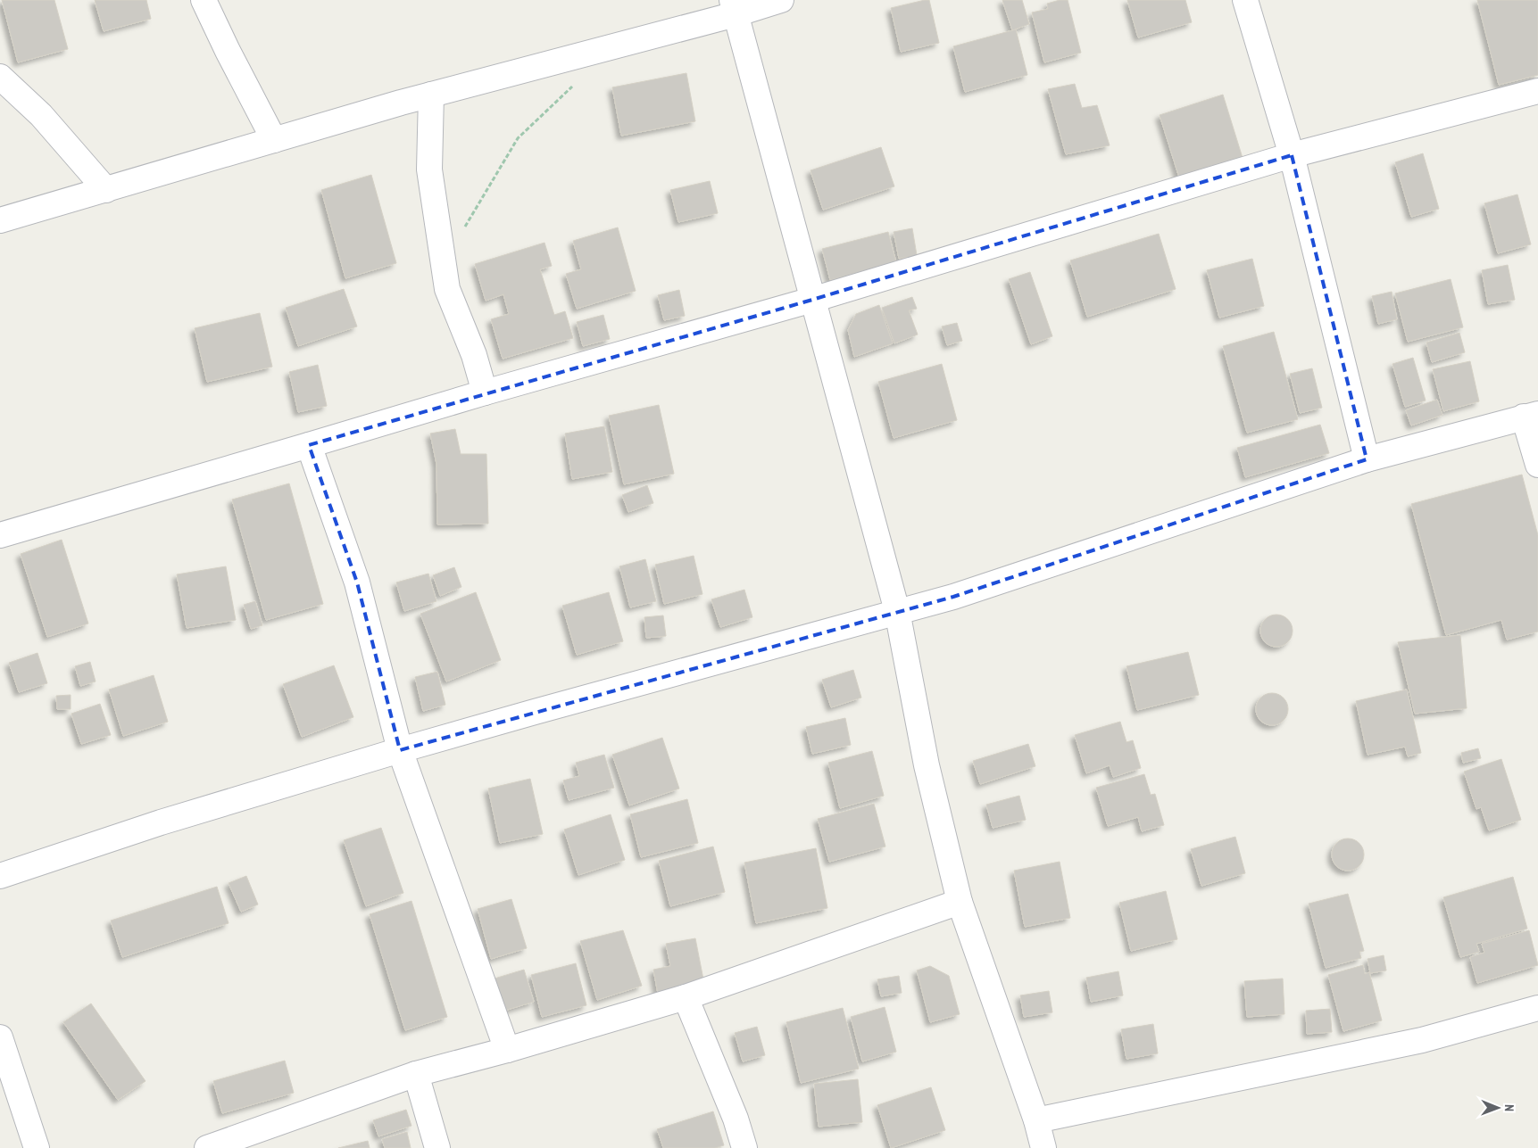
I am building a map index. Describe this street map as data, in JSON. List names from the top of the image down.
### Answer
{
  "north": "right"
}
